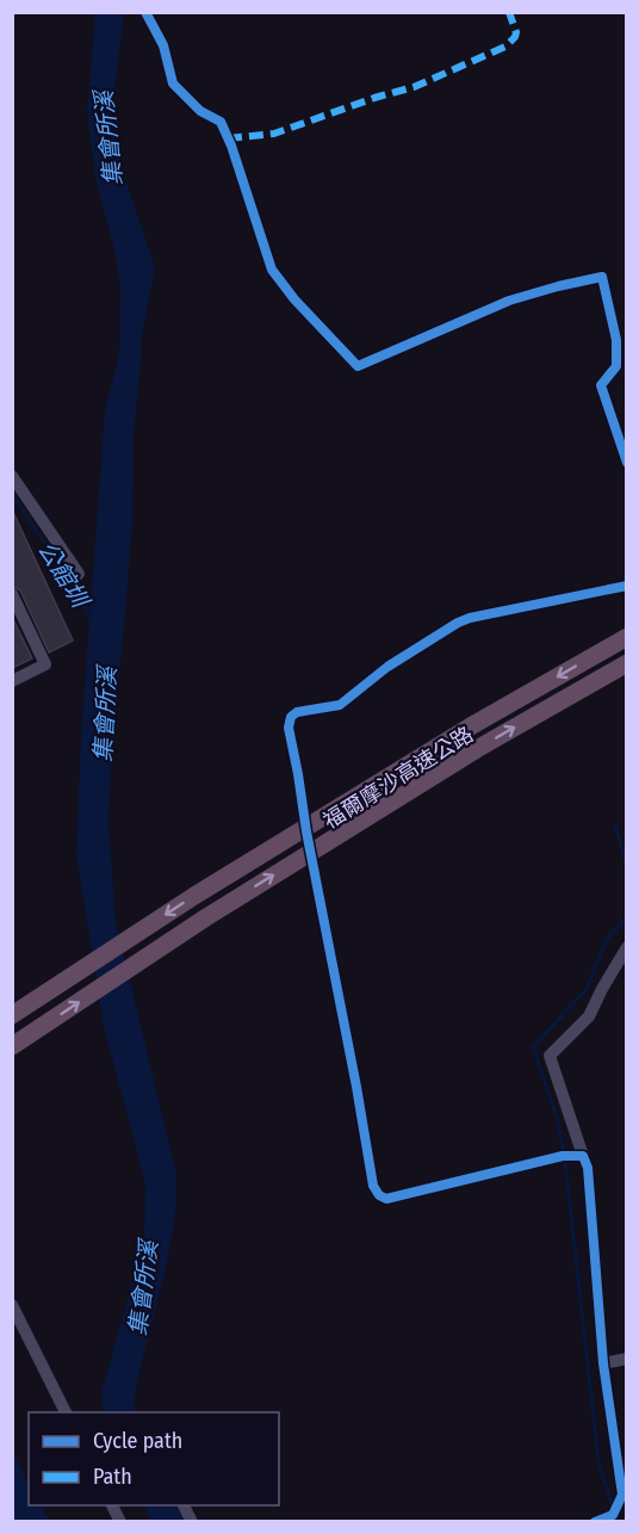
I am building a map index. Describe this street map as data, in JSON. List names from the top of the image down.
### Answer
{
  "streets": {
    "highway": ["福爾摩沙高速公路"]
  },
  "water": ["集會所溪", "公館圳"],
  "legend": ["Cycle path", "Path"]
}
